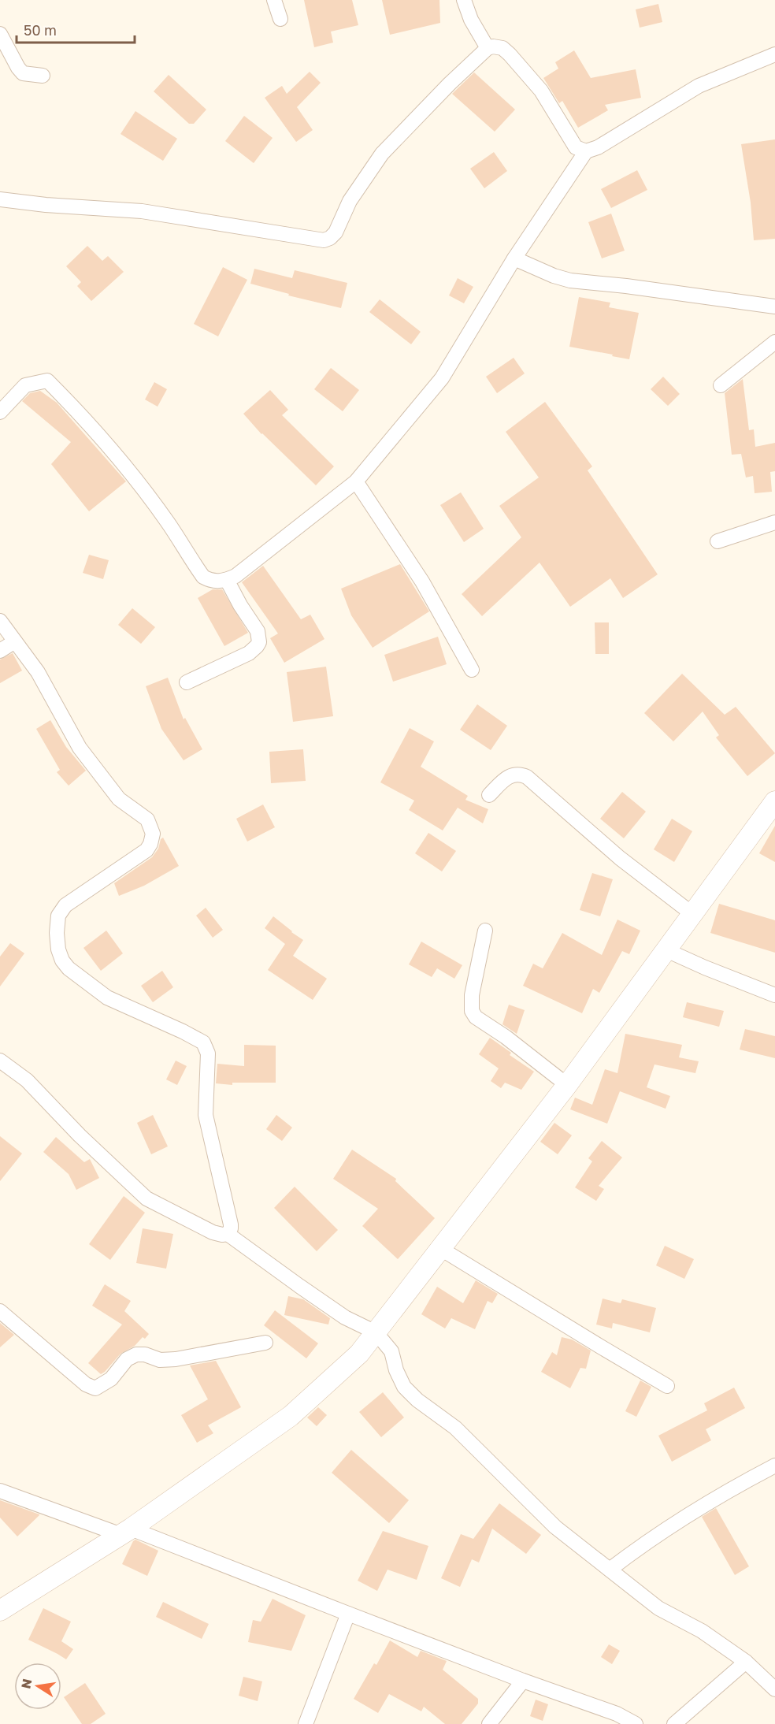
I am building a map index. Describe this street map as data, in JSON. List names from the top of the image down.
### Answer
{
  "scale_bar": "50 m",
  "north": "left"
}
